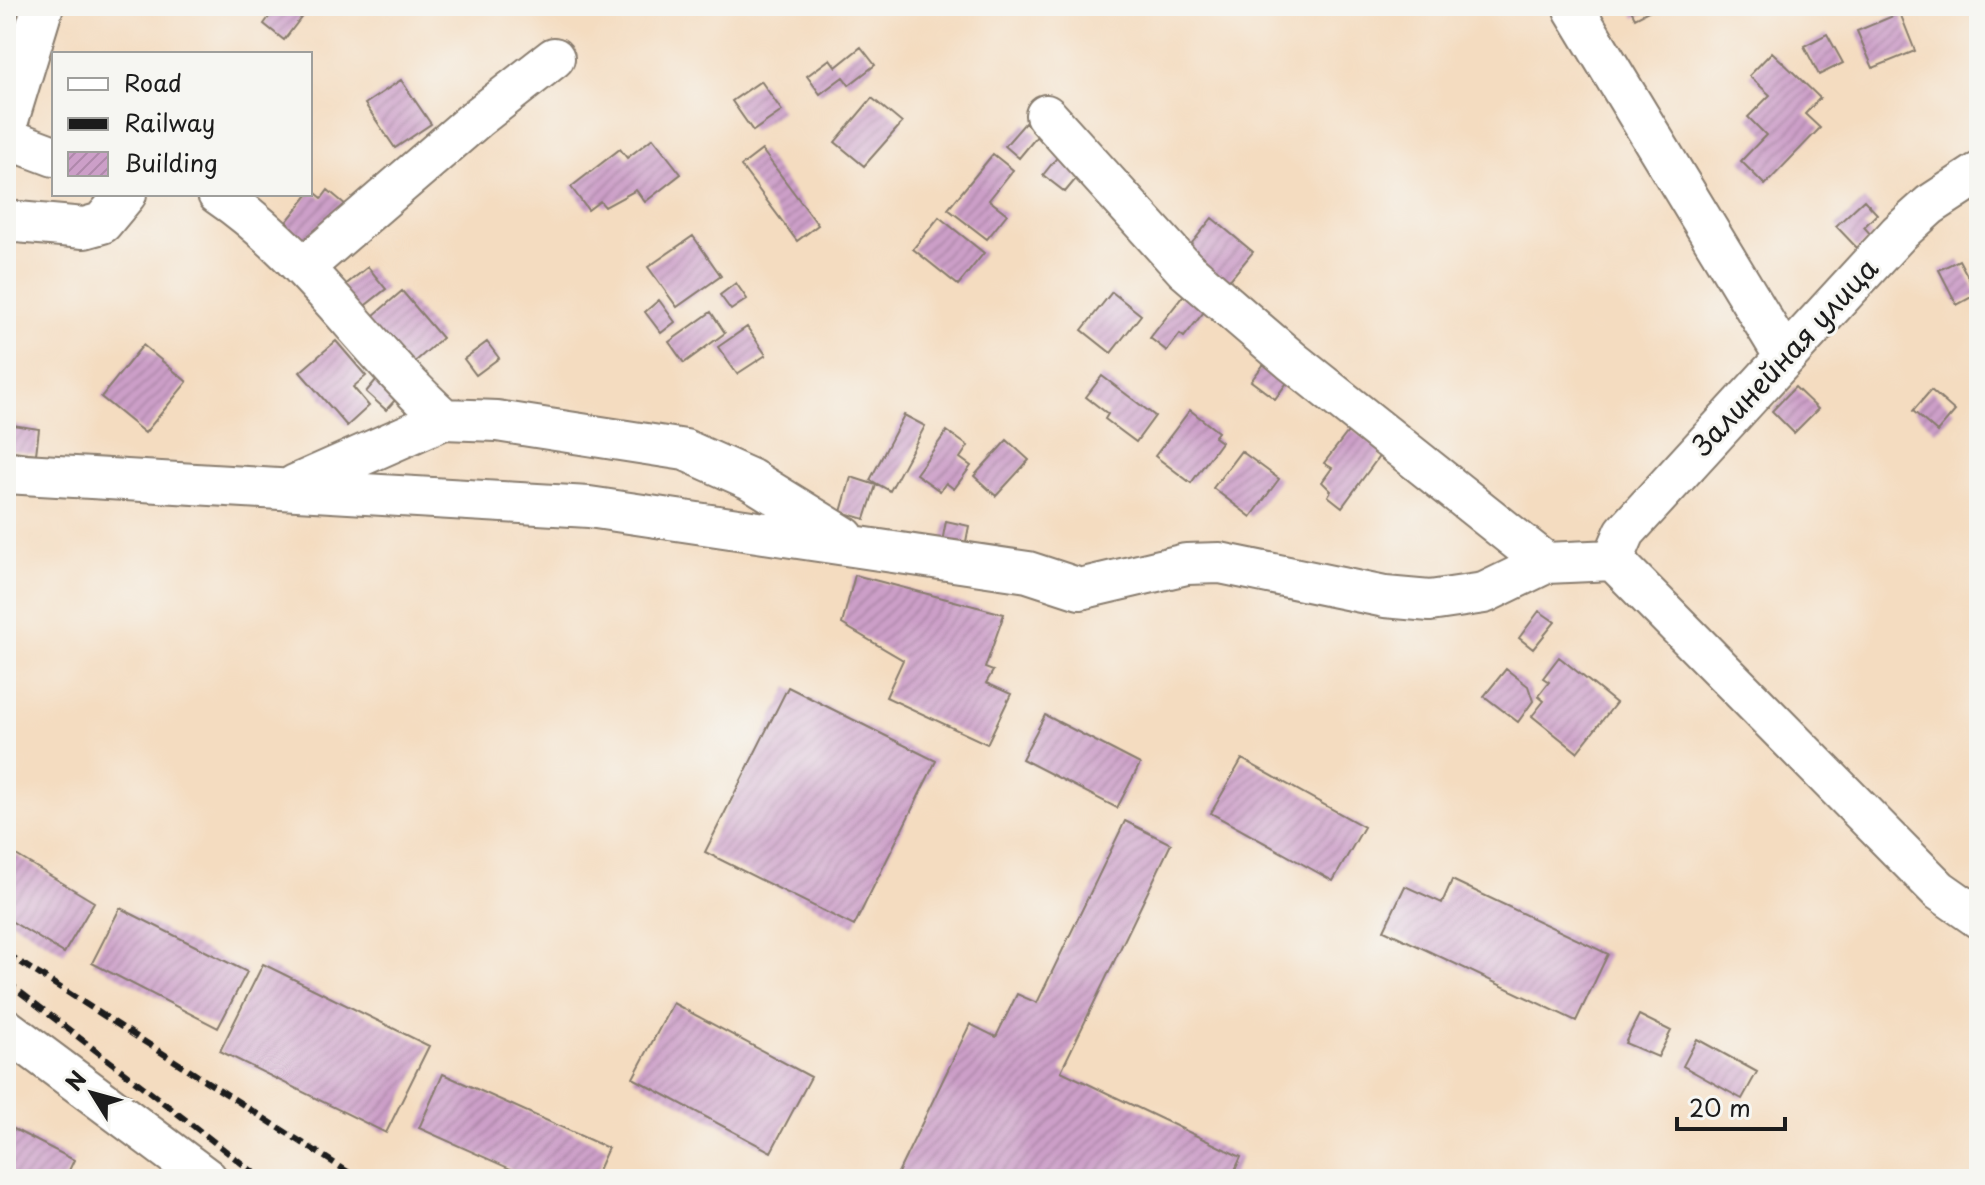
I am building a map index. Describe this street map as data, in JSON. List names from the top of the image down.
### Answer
{
  "streets": {
    "street": ["Залинейная улица"]
  },
  "legend": ["Road", "Railway", "Building"],
  "scale_bar": "20 m",
  "north": "top left"
}
